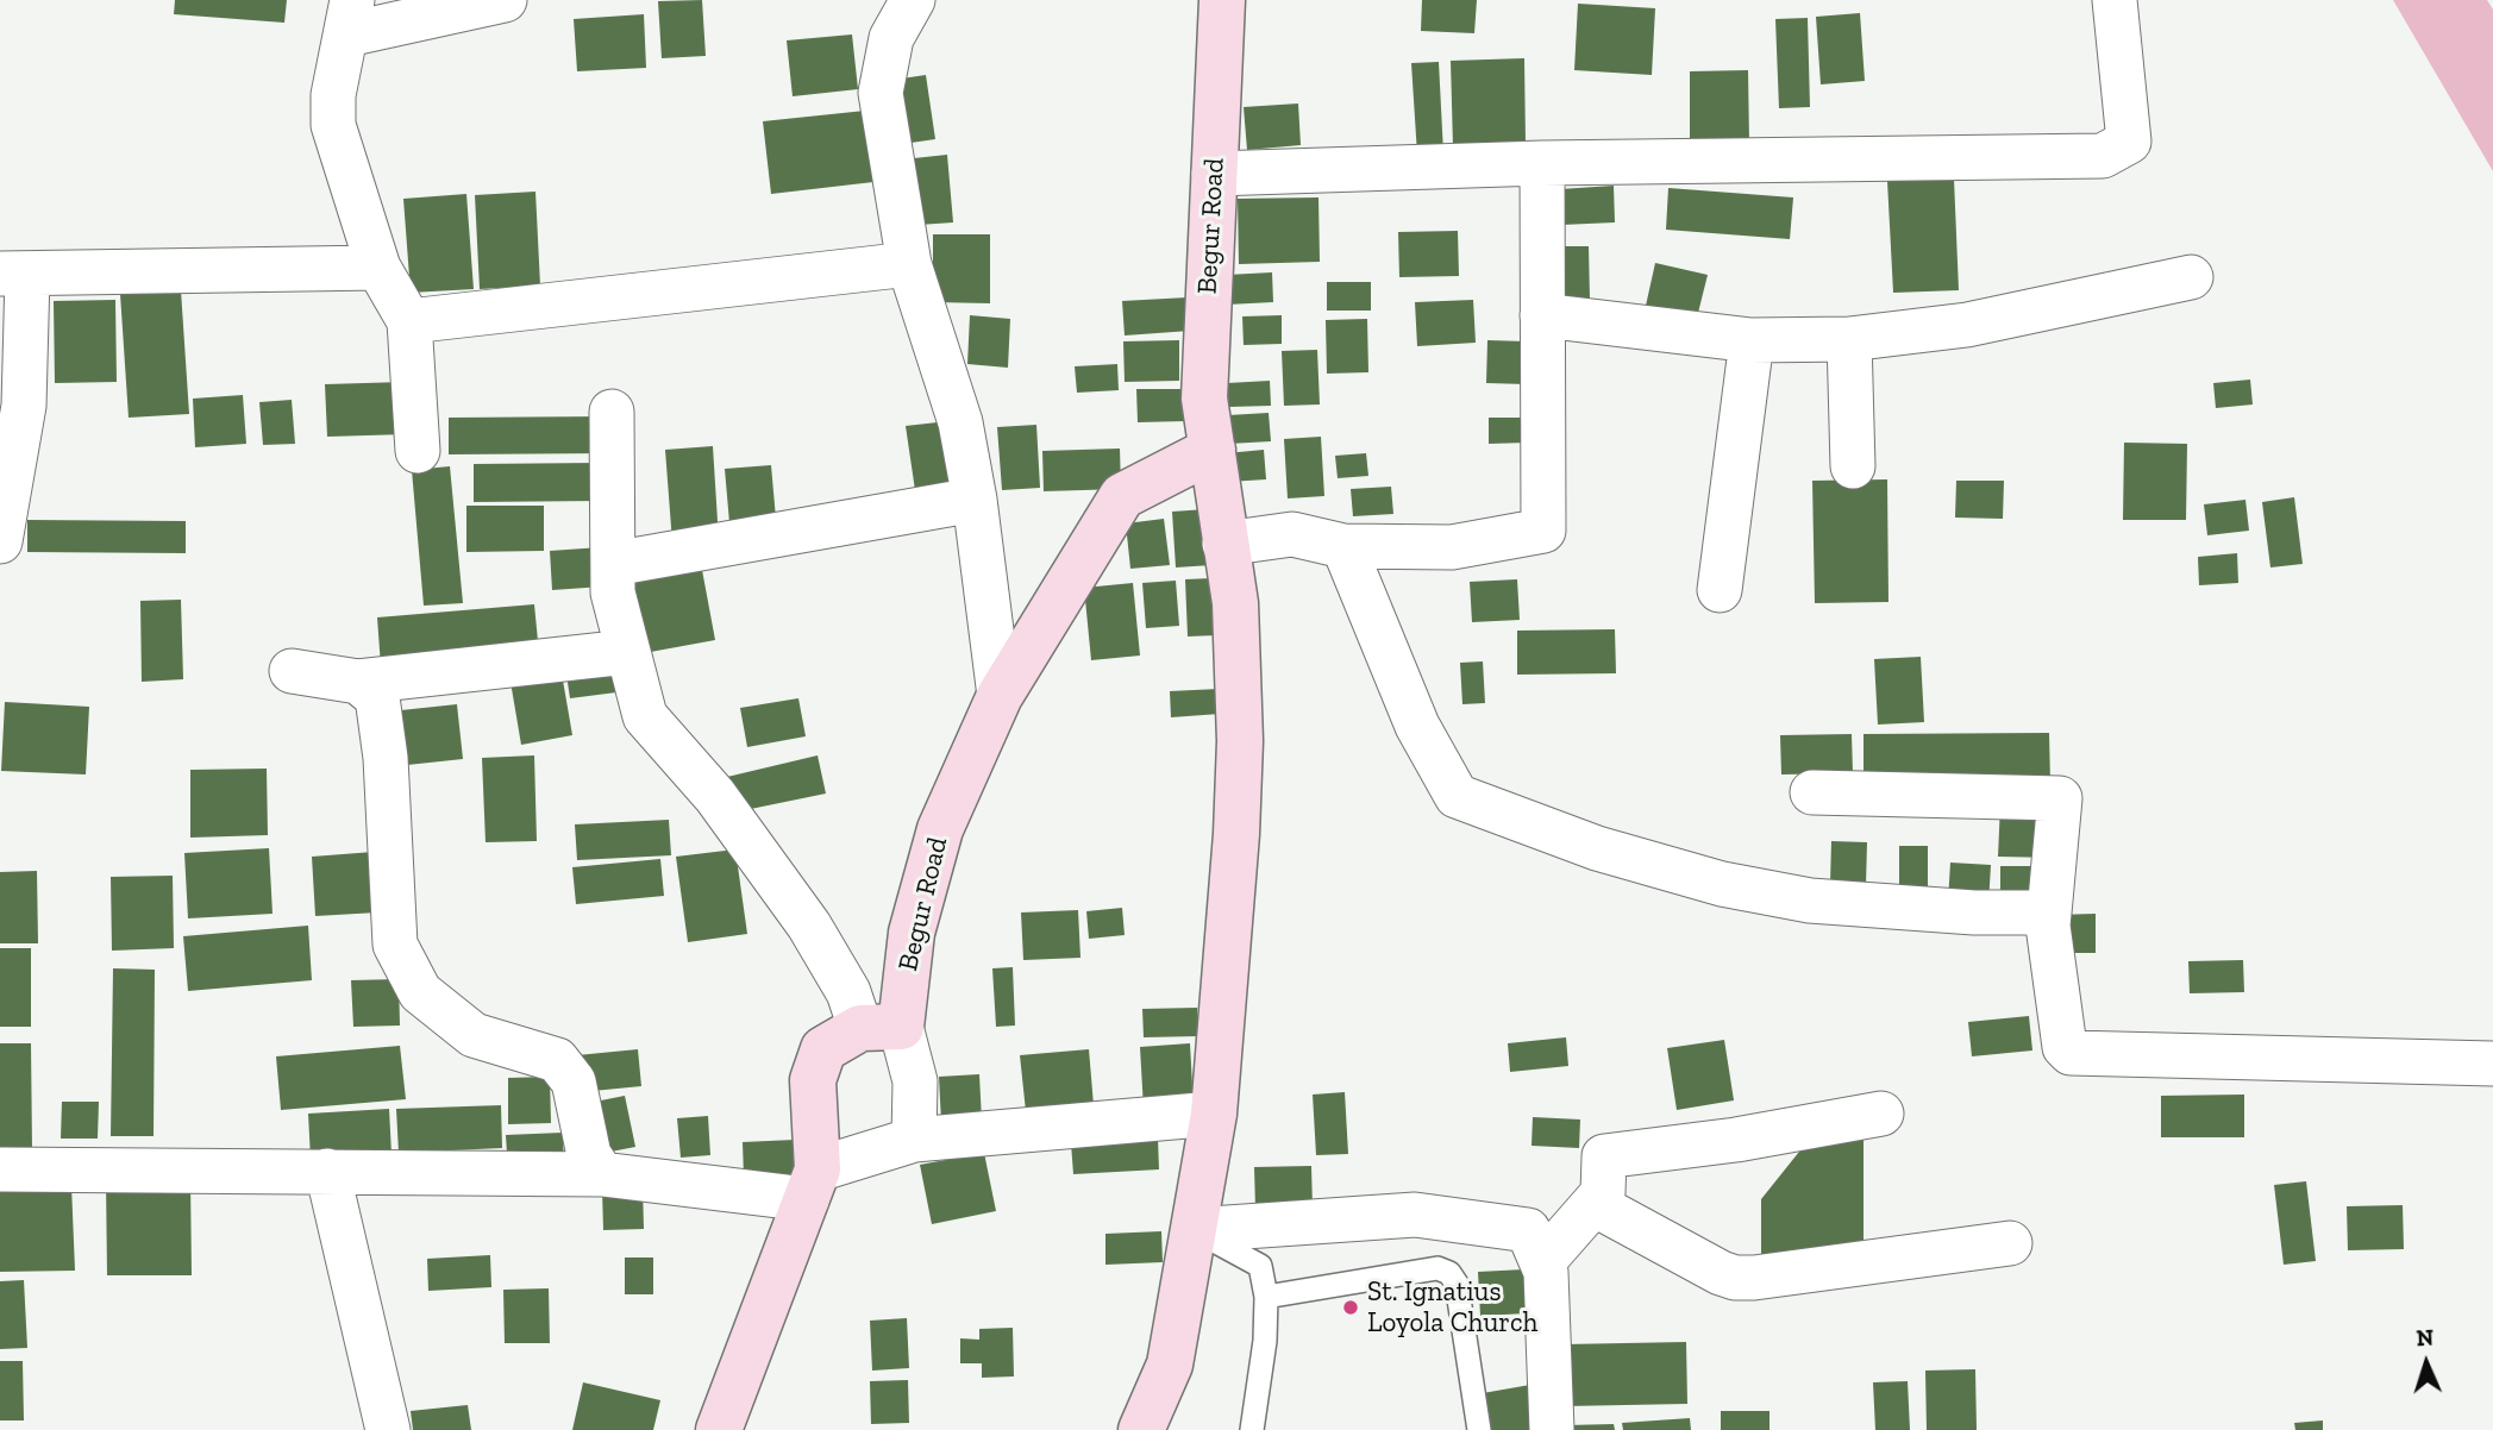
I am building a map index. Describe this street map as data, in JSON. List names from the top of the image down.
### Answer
{
  "streets": {
    "main road": ["Begur Road"]
  },
  "places": ["St. Ignatius Loyola Church"],
  "north": "top"
}
